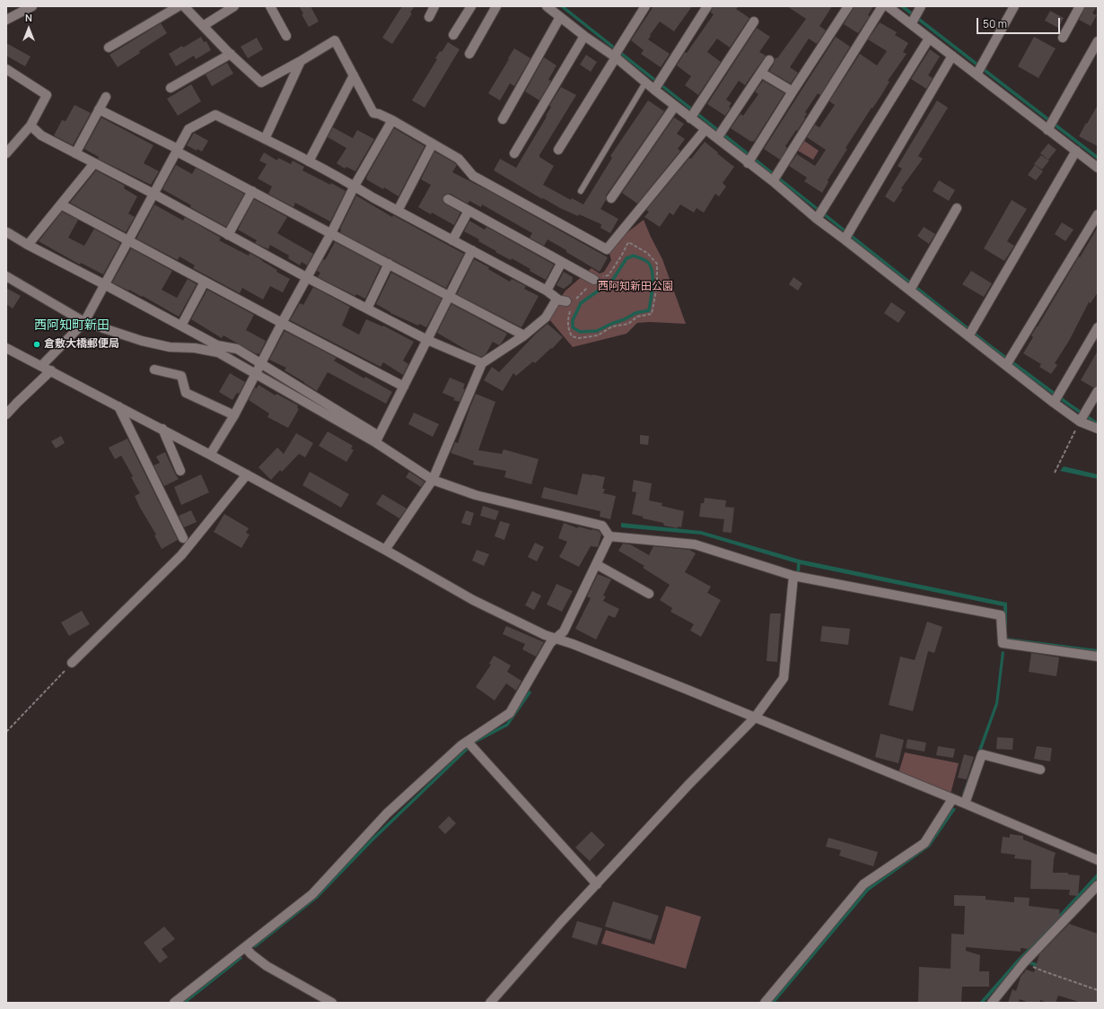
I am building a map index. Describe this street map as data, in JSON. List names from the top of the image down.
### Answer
{
  "districts": ["西阿知町新田"],
  "parks": ["西阿知新田公園"],
  "places": ["倉敷大橋郵便局"],
  "scale_bar": "50 m",
  "north": "top"
}
